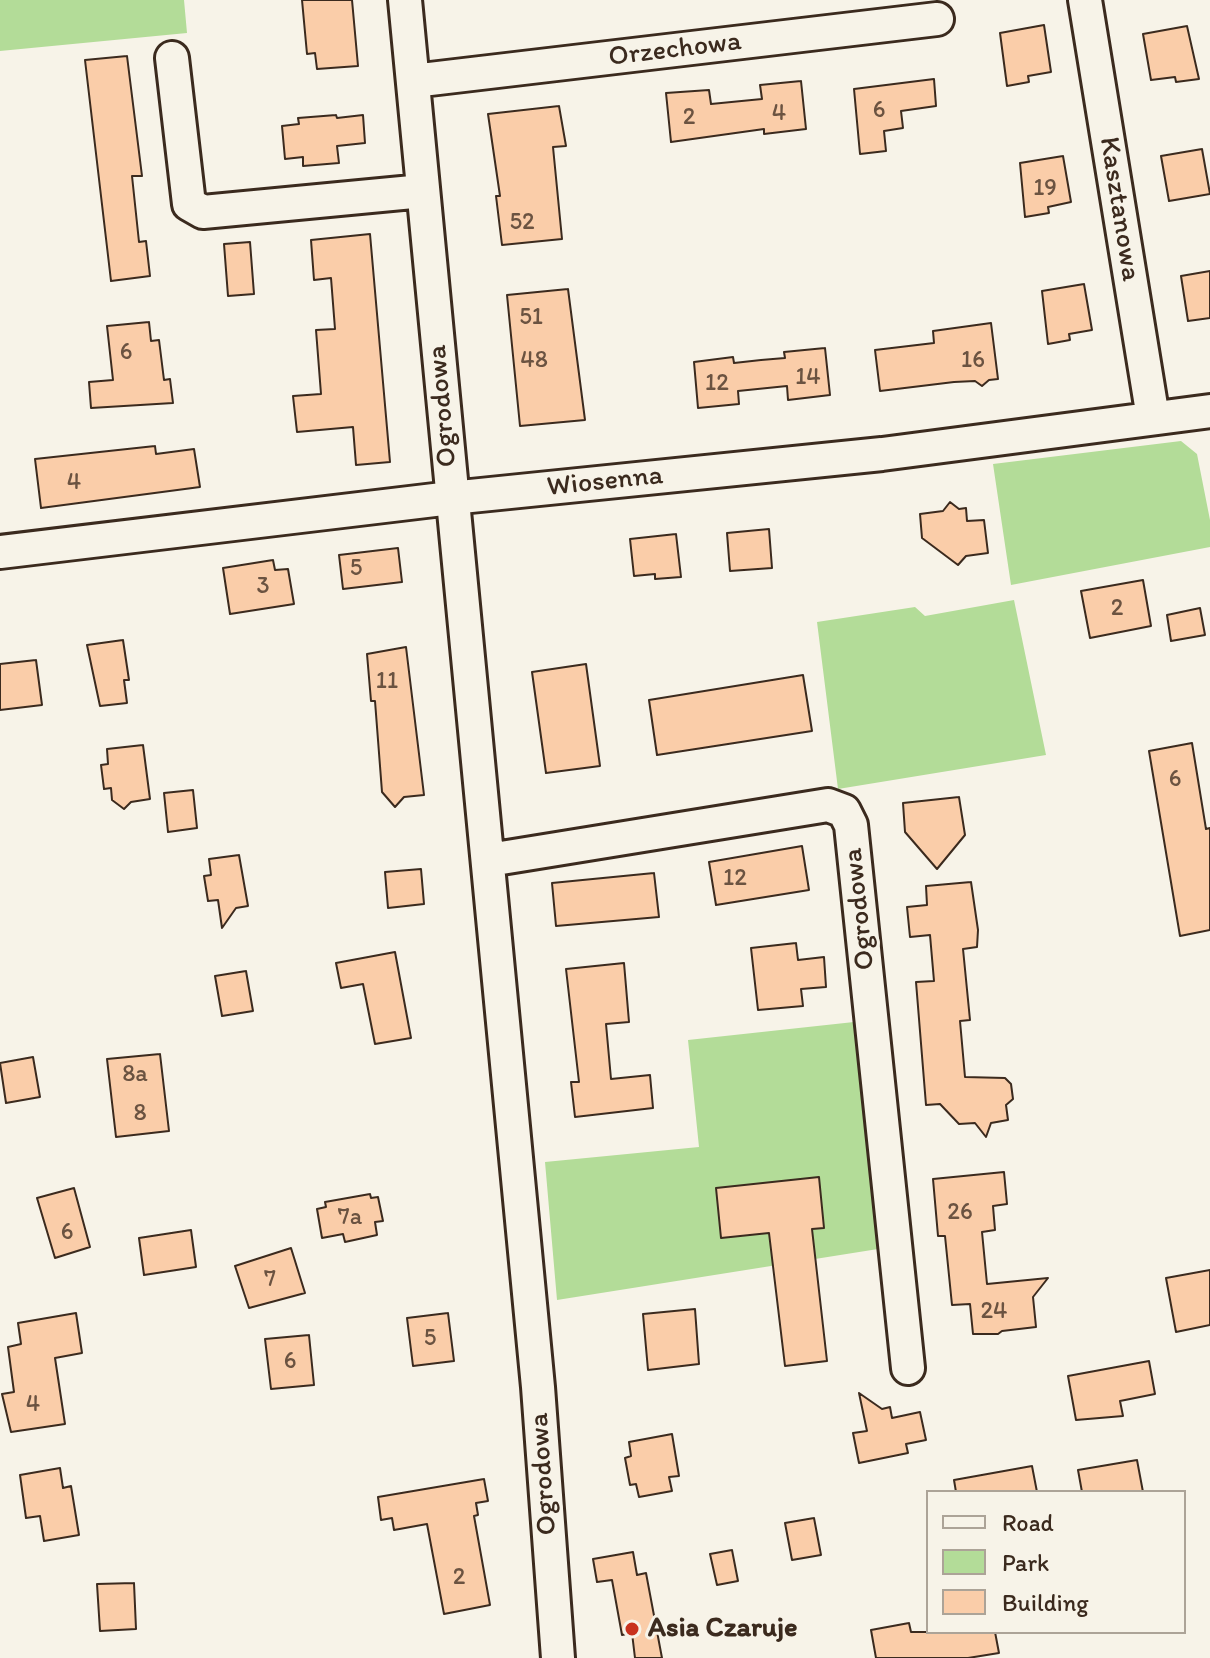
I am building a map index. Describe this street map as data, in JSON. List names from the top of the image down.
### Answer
{
  "streets": {
    "street": [
      "Orzechowa",
      "Kasztanowa",
      "Ogrodowa",
      "Wiosenna"
    ]
  },
  "crossings": [
    ["Orzechowa", "Ogrodowa"],
    ["Kasztanowa", "Wiosenna"],
    ["Ogrodowa", "Wiosenna"]
  ],
  "places": ["Asia Czaruje"],
  "house_numbers": [
    "6",
    "4",
    "2",
    "19",
    "52",
    "51",
    "6",
    "48",
    "16",
    "14",
    "12",
    "4",
    "5",
    "3",
    "2",
    "11",
    "6",
    "12",
    "8a",
    "8",
    "26",
    "7a",
    "6",
    "7",
    "24",
    "5",
    "6",
    "4",
    "2"
  ],
  "legend": ["Road", "Park", "Building"]
}
